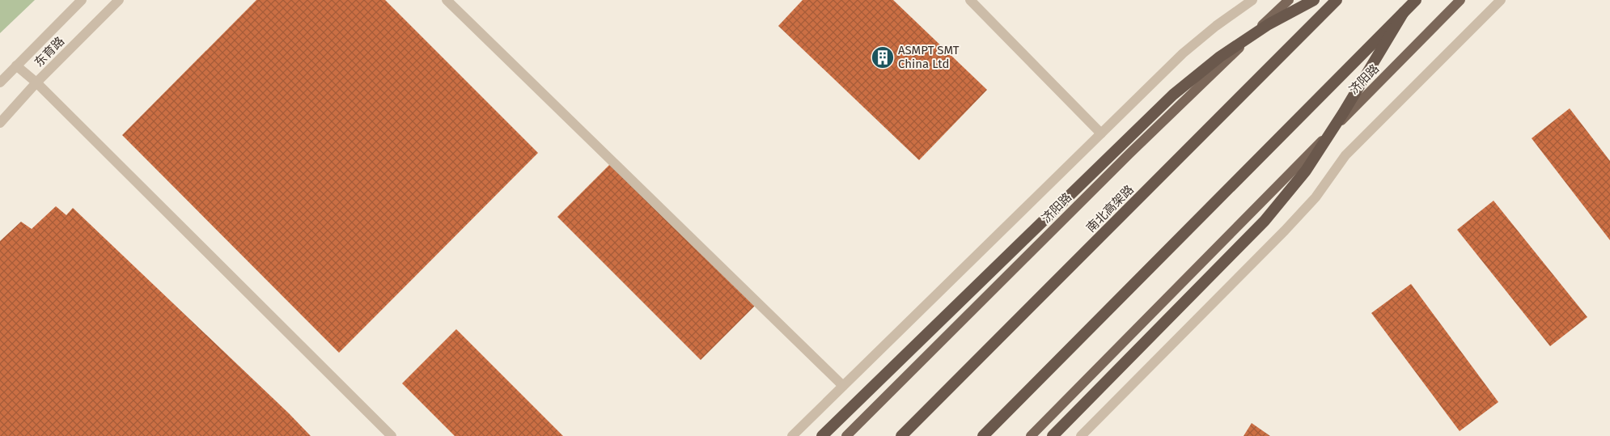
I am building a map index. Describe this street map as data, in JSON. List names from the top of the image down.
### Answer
{
  "streets": {
    "highway": ["南北高架路"],
    "main road": ["济阳路"],
    "street": ["东育路"]
  },
  "places": {
    "building": ["ASMPT SMT China Ltd"]
  }
}
